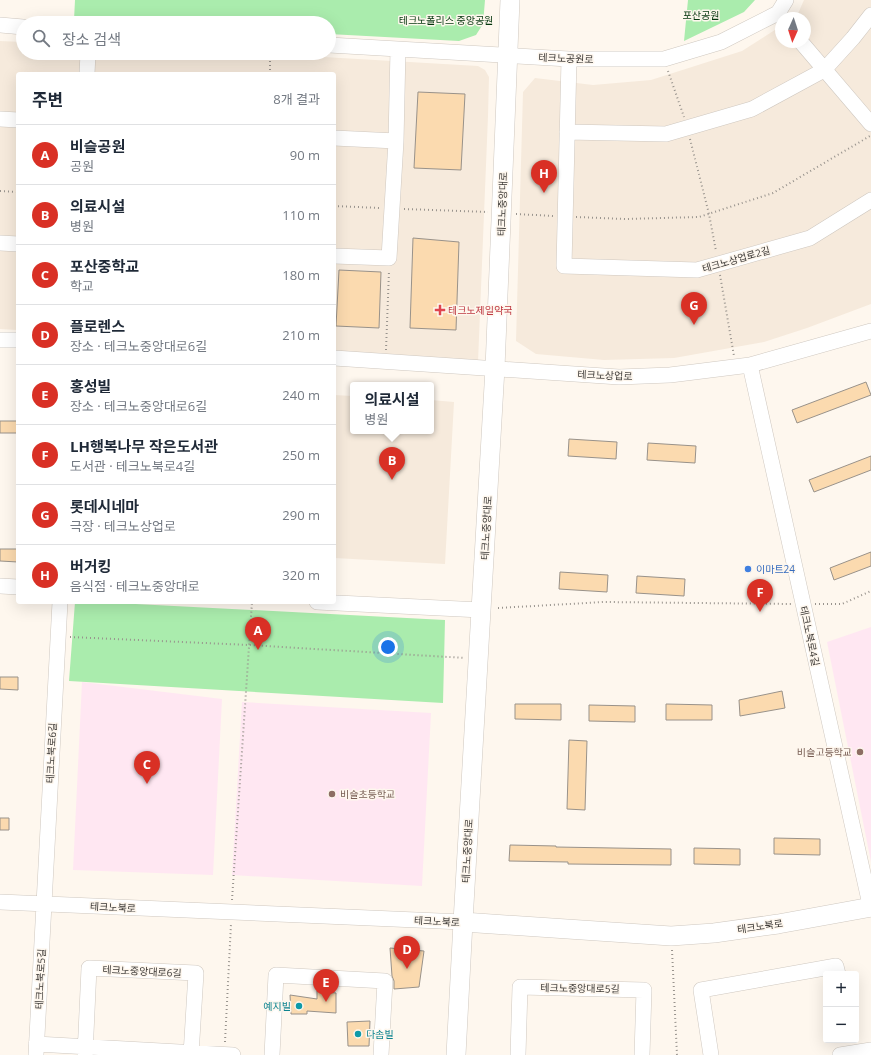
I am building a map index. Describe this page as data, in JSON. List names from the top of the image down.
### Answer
{
  "streets": {
    "main road": ["테크노중앙대로", "테크노북로"],
    "street": [
      "테크노공원로",
      "테크노상업로2길",
      "테크노상업로",
      "테크노북로4길",
      "테크노북로6길",
      "테크노중앙대로6길",
      "테크노북로5길",
      "테크노중앙대로5길"
    ]
  },
  "crossings": [
    ["테크노공원로", "테크노중앙대로"],
    ["테크노중앙대로", "테크노상업로"],
    ["테크노중앙대로", "테크노북로"],
    ["테크노상업로", "테크노북로4길"],
    ["테크노북로4길", "테크노북로"],
    ["테크노북로6길", "테크노북로"],
    ["테크노북로6길", "테크노북로5길"],
    ["테크노북로", "테크노북로5길"]
  ],
  "parks": ["포산공원", "테크노폴리스 중앙공원"],
  "places": {
    "health": ["테크노제일약국"],
    "other": [
      "이마트24",
      "비슬고등학교",
      "비슬초등학교",
      "예지빌",
      "다솜빌"
    ]
  },
  "north": "bottom",
  "page": {
    "search": "장소 검색",
    "heading": ["주변", "8개 결과"],
    "list": [
      {
        "mark": "A",
        "name": "비슬공원",
        "note": "공원",
        "value": "90 m"
      },
      {
        "mark": "B",
        "name": "의료시설",
        "note": "병원",
        "value": "110 m"
      },
      {
        "mark": "C",
        "name": "포산중학교",
        "note": "학교",
        "value": "180 m"
      },
      {
        "mark": "D",
        "name": "플로렌스",
        "note": "장소 · 테크노중앙대로6길",
        "value": "210 m"
      },
      {
        "mark": "E",
        "name": "홍성빌",
        "note": "장소 · 테크노중앙대로6길",
        "value": "240 m"
      },
      {
        "mark": "F",
        "name": "LH행복나무 작은도서관",
        "note": "도서관 · 테크노북로4길",
        "value": "250 m"
      },
      {
        "mark": "G",
        "name": "롯데시네마",
        "note": "극장 · 테크노상업로",
        "value": "290 m"
      },
      {
        "mark": "H",
        "name": "버거킹",
        "note": "음식점 · 테크노중앙대로",
        "value": "320 m"
      }
    ],
    "pins": [
      "H",
      "G",
      "B",
      "F",
      "A",
      "C",
      "D",
      "E"
    ],
    "popup": ["의료시설", "병원"],
    "map_buttons": ["+", "−"]
  }
}
